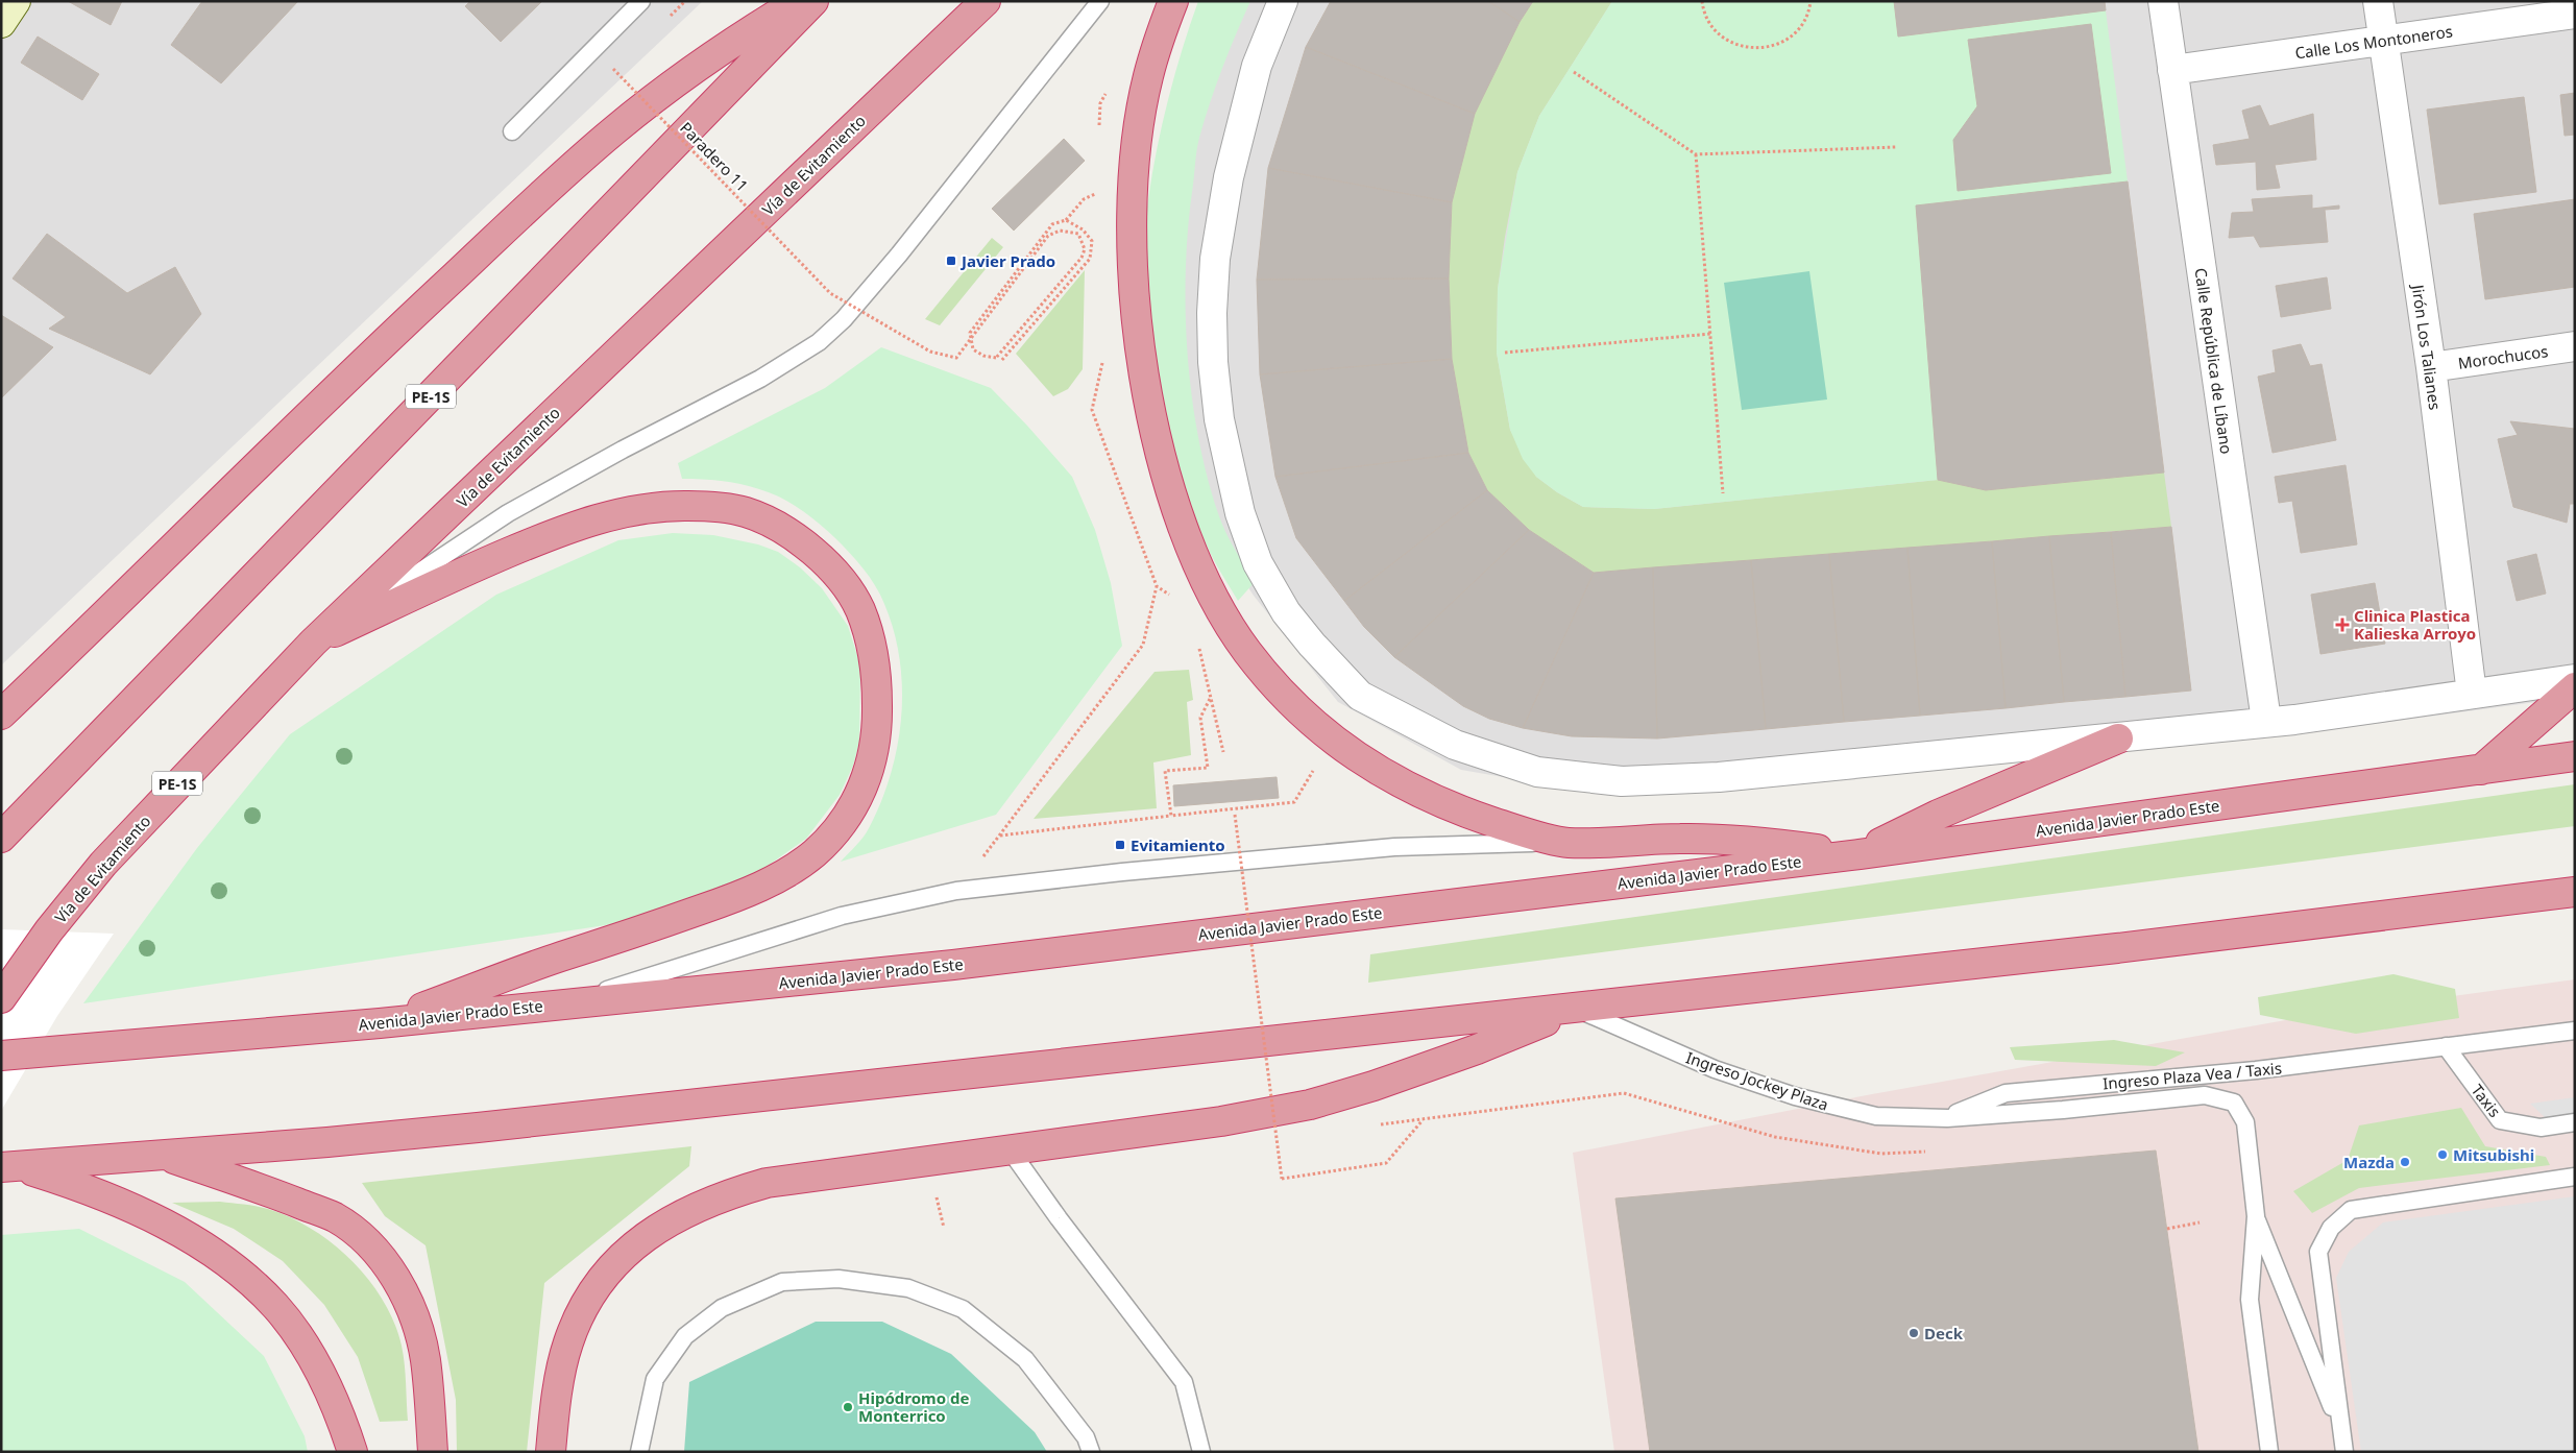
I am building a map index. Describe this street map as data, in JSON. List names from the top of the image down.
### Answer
{
  "streets": {
    "highway": ["Vía de Evitamiento", "PE-1S", "Avenida Javier Prado Este"],
    "street": [
      "Calle Los Montoneros",
      "Jirón Los Talianes",
      "Morochucos",
      "Calle República de Líbano"
    ],
    "lane": ["Ingreso Plaza Vea / Taxis", "Ingreso Jockey Plaza", "Taxis"],
    "path": ["Paradero 11"]
  },
  "crossings": [
    ["Calle Los Montoneros", "Jirón Los Talianes"],
    ["Calle Los Montoneros", "Calle República de Líbano"],
    ["Jirón Los Talianes", "Morochucos"],
    ["Ingreso Plaza Vea / Taxis", "Ingreso Jockey Plaza"],
    ["Ingreso Plaza Vea / Taxis", "Taxis"]
  ],
  "places": {
    "transit": ["Javier Prado", "Evitamiento"],
    "health": ["Clinica Plastica Kalieska Arroyo"],
    "other": [
      "Mitsubishi",
      "Mazda",
      "Deck",
      "Hipódromo de Monterrico"
    ]
  }
}
